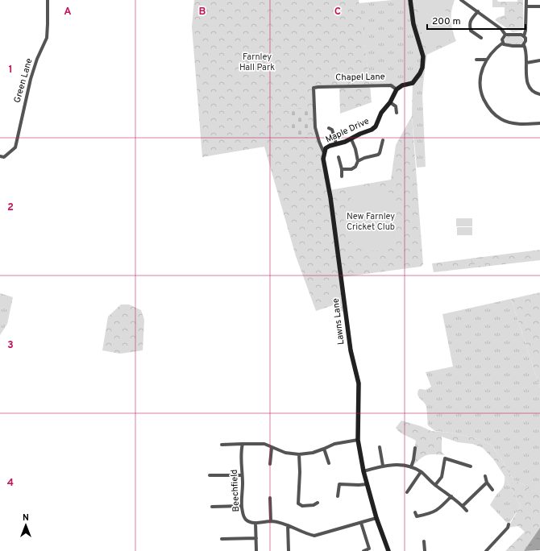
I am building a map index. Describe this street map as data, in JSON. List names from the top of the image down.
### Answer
{
  "streets": {
    "street": [
      "Chapel Lane",
      "Green Lane",
      "Maple Drive",
      "Lawns Lane",
      "Beechfield"
    ]
  },
  "crossings": [
    ["Chapel Lane", "Maple Drive"],
    ["Chapel Lane", "Lawns Lane"],
    ["Maple Drive", "Lawns Lane"]
  ],
  "parks": ["Farnley Hall Park", "New Farnley Cricket Club"],
  "scale_bar": "200 m",
  "north": "top",
  "grid": {
    "columns": ["A", "B", "C"],
    "rows": [
      "1",
      "2",
      "3",
      "4"
    ]
  }
}
